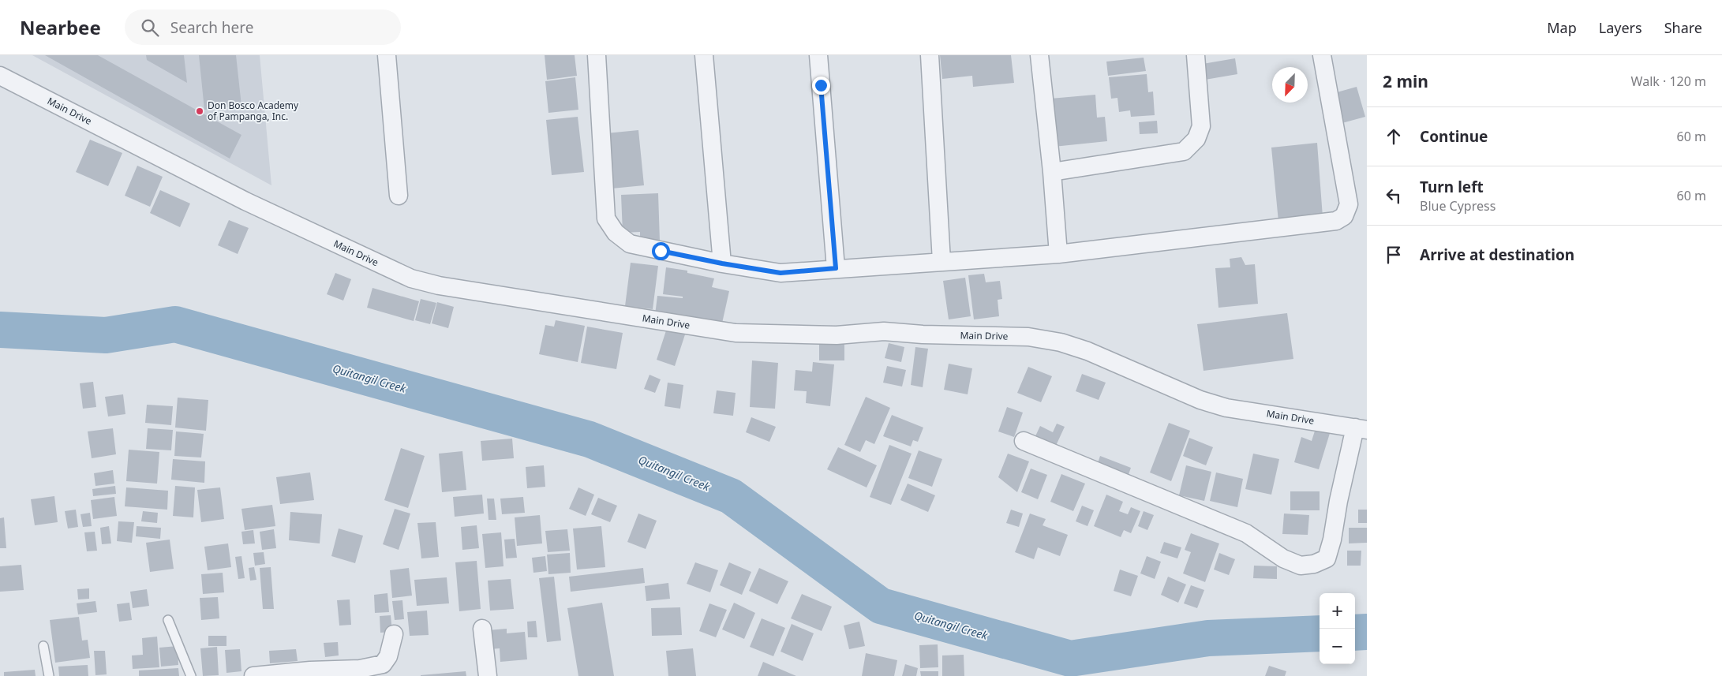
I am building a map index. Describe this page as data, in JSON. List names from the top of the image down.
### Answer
{
  "streets": {
    "street": ["Main Drive"]
  },
  "water": ["Quitangil Creek"],
  "places": ["Don Bosco Academy of Pampanga, Inc."],
  "north": "bottom left",
  "page": {
    "header": "Nearbee",
    "search": "Search here",
    "nav": ["Map", "Layers", "Share"],
    "heading": ["2 min", "Walk · 120 m"],
    "list": [
      ["Continue", "60 m"],
      ["Turn left", "Blue Cypress", "60 m"],
      "Arrive at destination"
    ],
    "map_buttons": ["+", "−"]
  }
}
